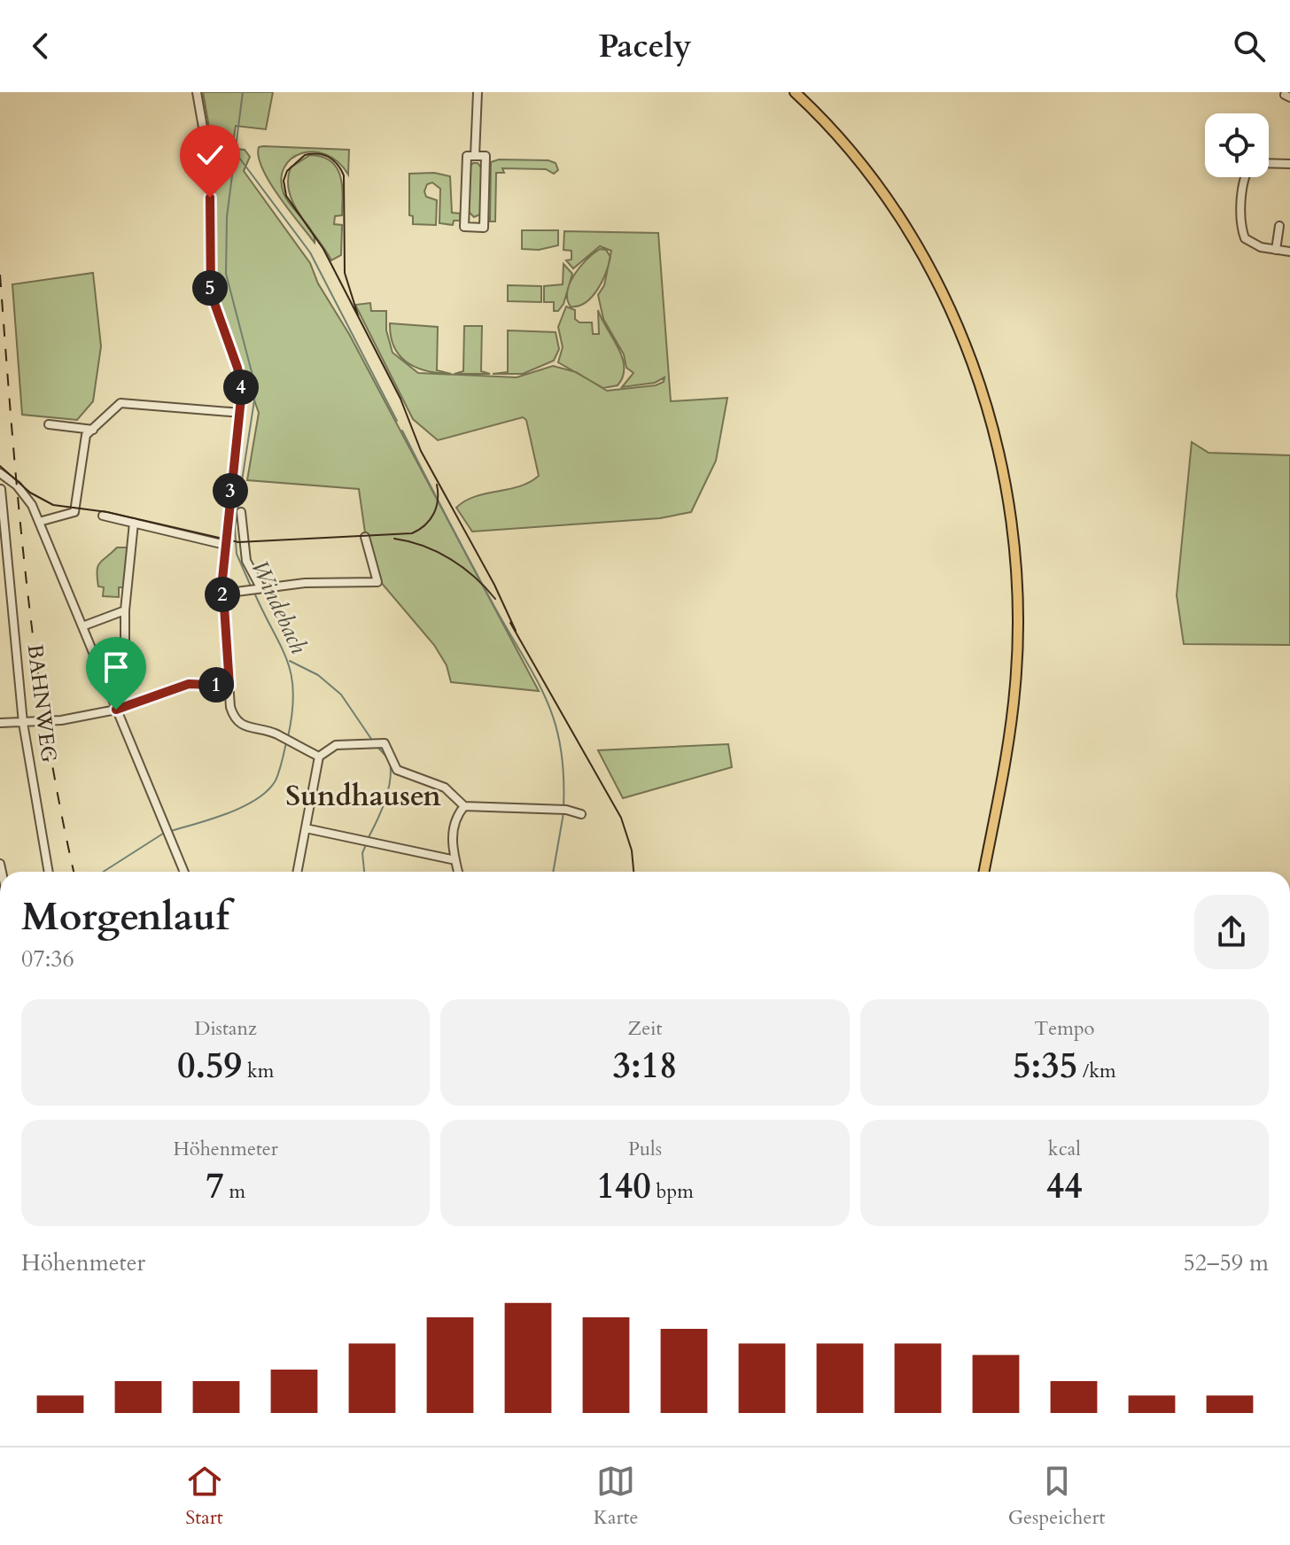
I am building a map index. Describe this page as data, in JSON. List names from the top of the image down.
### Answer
{
  "streets": {
    "street": ["BAHNWEG"]
  },
  "districts": ["Sundhausen"],
  "water": ["Windebach"],
  "page": {
    "header": "Pacely",
    "pins": [
      "5",
      "4",
      "3",
      "2",
      "1"
    ],
    "heading": ["Morgenlauf", "07:36"],
    "stats": [
      ["Distanz", "0.59 km"],
      ["Zeit", "3:18"],
      ["Tempo", "5:35 /km"],
      ["Höhenmeter", "7 m"],
      ["Puls", "140 bpm"],
      ["kcal", "44"]
    ],
    "chart": ["Höhenmeter", "52–59 m"],
    "tabs": ["Start", "Karte", "Gespeichert"]
  }
}
